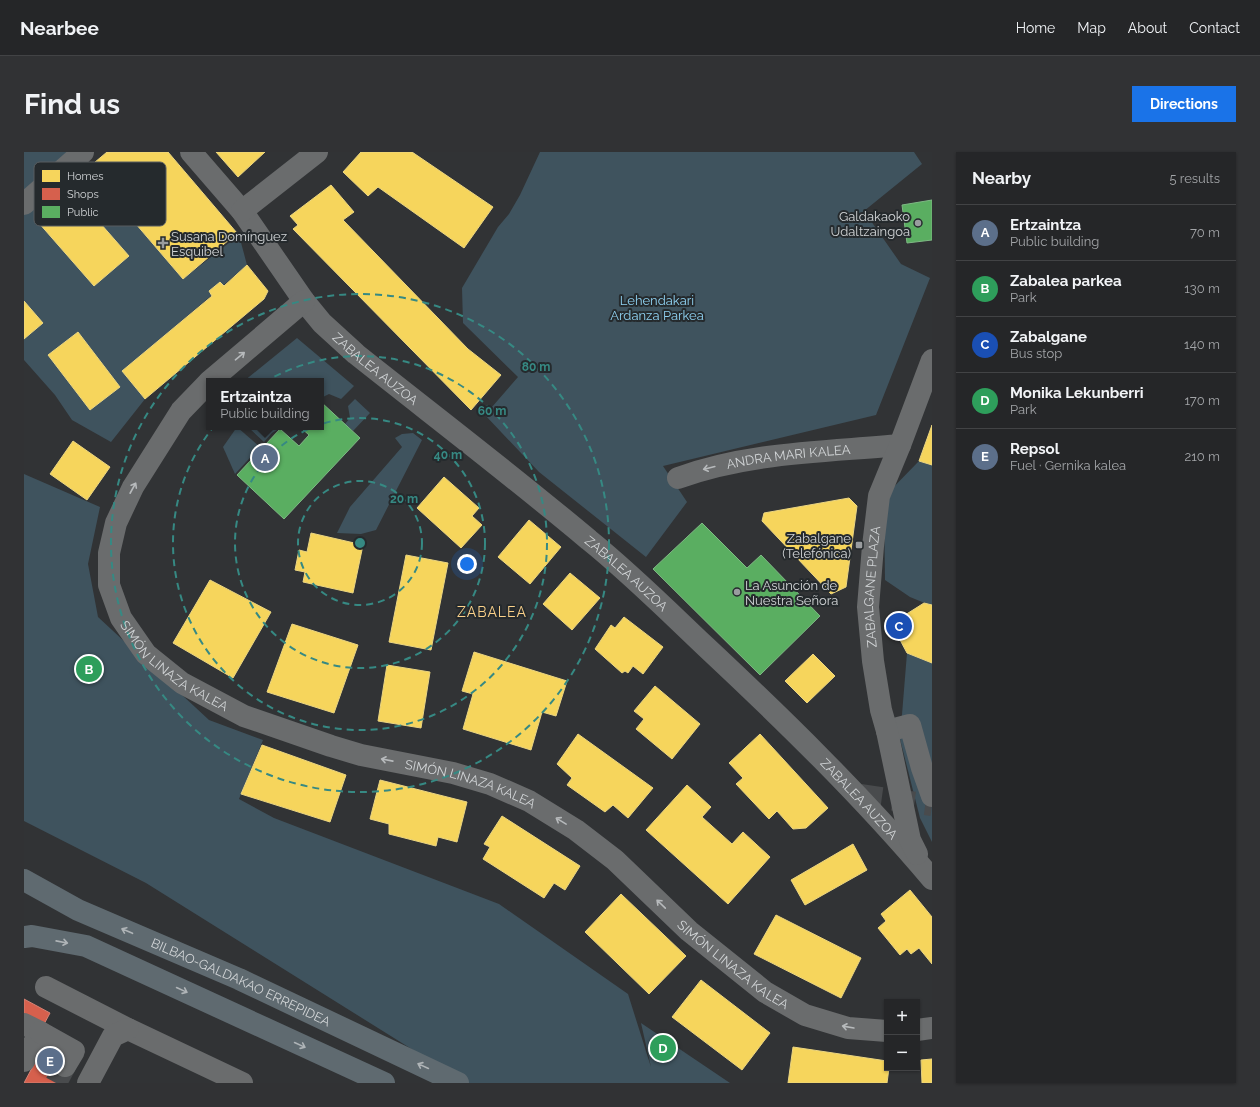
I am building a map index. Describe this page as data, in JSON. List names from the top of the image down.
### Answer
{
  "streets": {
    "highway": ["BILBAO-GALDAKAO ERREPIDEA"],
    "street": [
      "ZABALEA AUZOA",
      "ANDRA MARI KALEA",
      "ZABALGANE PLAZA",
      "SIMÓN LINAZA KALEA"
    ]
  },
  "crossings": [
    ["ZABALEA AUZOA", "ZABALGANE PLAZA"],
    ["ANDRA MARI KALEA", "ZABALGANE PLAZA"]
  ],
  "one_way": ["ANDRA MARI KALEA", "SIMÓN LINAZA KALEA"],
  "districts": ["ZABALEA"],
  "parks": ["Lehendakari Ardanza Parkea"],
  "places": {
    "other": ["Galdakaoko Udaltzaingoa", "La Asunción de Nuestra Señora"],
    "health": ["Susana Domínguez Esquibel"],
    "transit": ["Zabalgane (Telefónica)"]
  },
  "legend": ["Homes", "Shops", "Public"],
  "page": {
    "header": "Nearbee",
    "nav": [
      "Home",
      "Map",
      "About",
      "Contact"
    ],
    "buttons": "Directions",
    "title": "Find us",
    "heading": ["Nearby", "5 results"],
    "list": [
      {
        "mark": "A",
        "name": "Ertzaintza",
        "note": "Public building",
        "value": "70 m"
      },
      {
        "mark": "B",
        "name": "Zabalea parkea",
        "note": "Park",
        "value": "130 m"
      },
      {
        "mark": "C",
        "name": "Zabalgane",
        "note": "Bus stop",
        "value": "140 m"
      },
      {
        "mark": "D",
        "name": "Monika Lekunberri",
        "note": "Park",
        "value": "170 m"
      },
      {
        "mark": "E",
        "name": "Repsol",
        "note": "Fuel · Gernika kalea",
        "value": "210 m"
      }
    ],
    "popup": ["Ertzaintza", "Public building"],
    "pins": [
      "A",
      "C",
      "B",
      "D",
      "E"
    ],
    "map_buttons": ["+", "−"]
  },
  "rings": [
    "80 m",
    "60 m",
    "40 m",
    "20 m"
  ]
}
